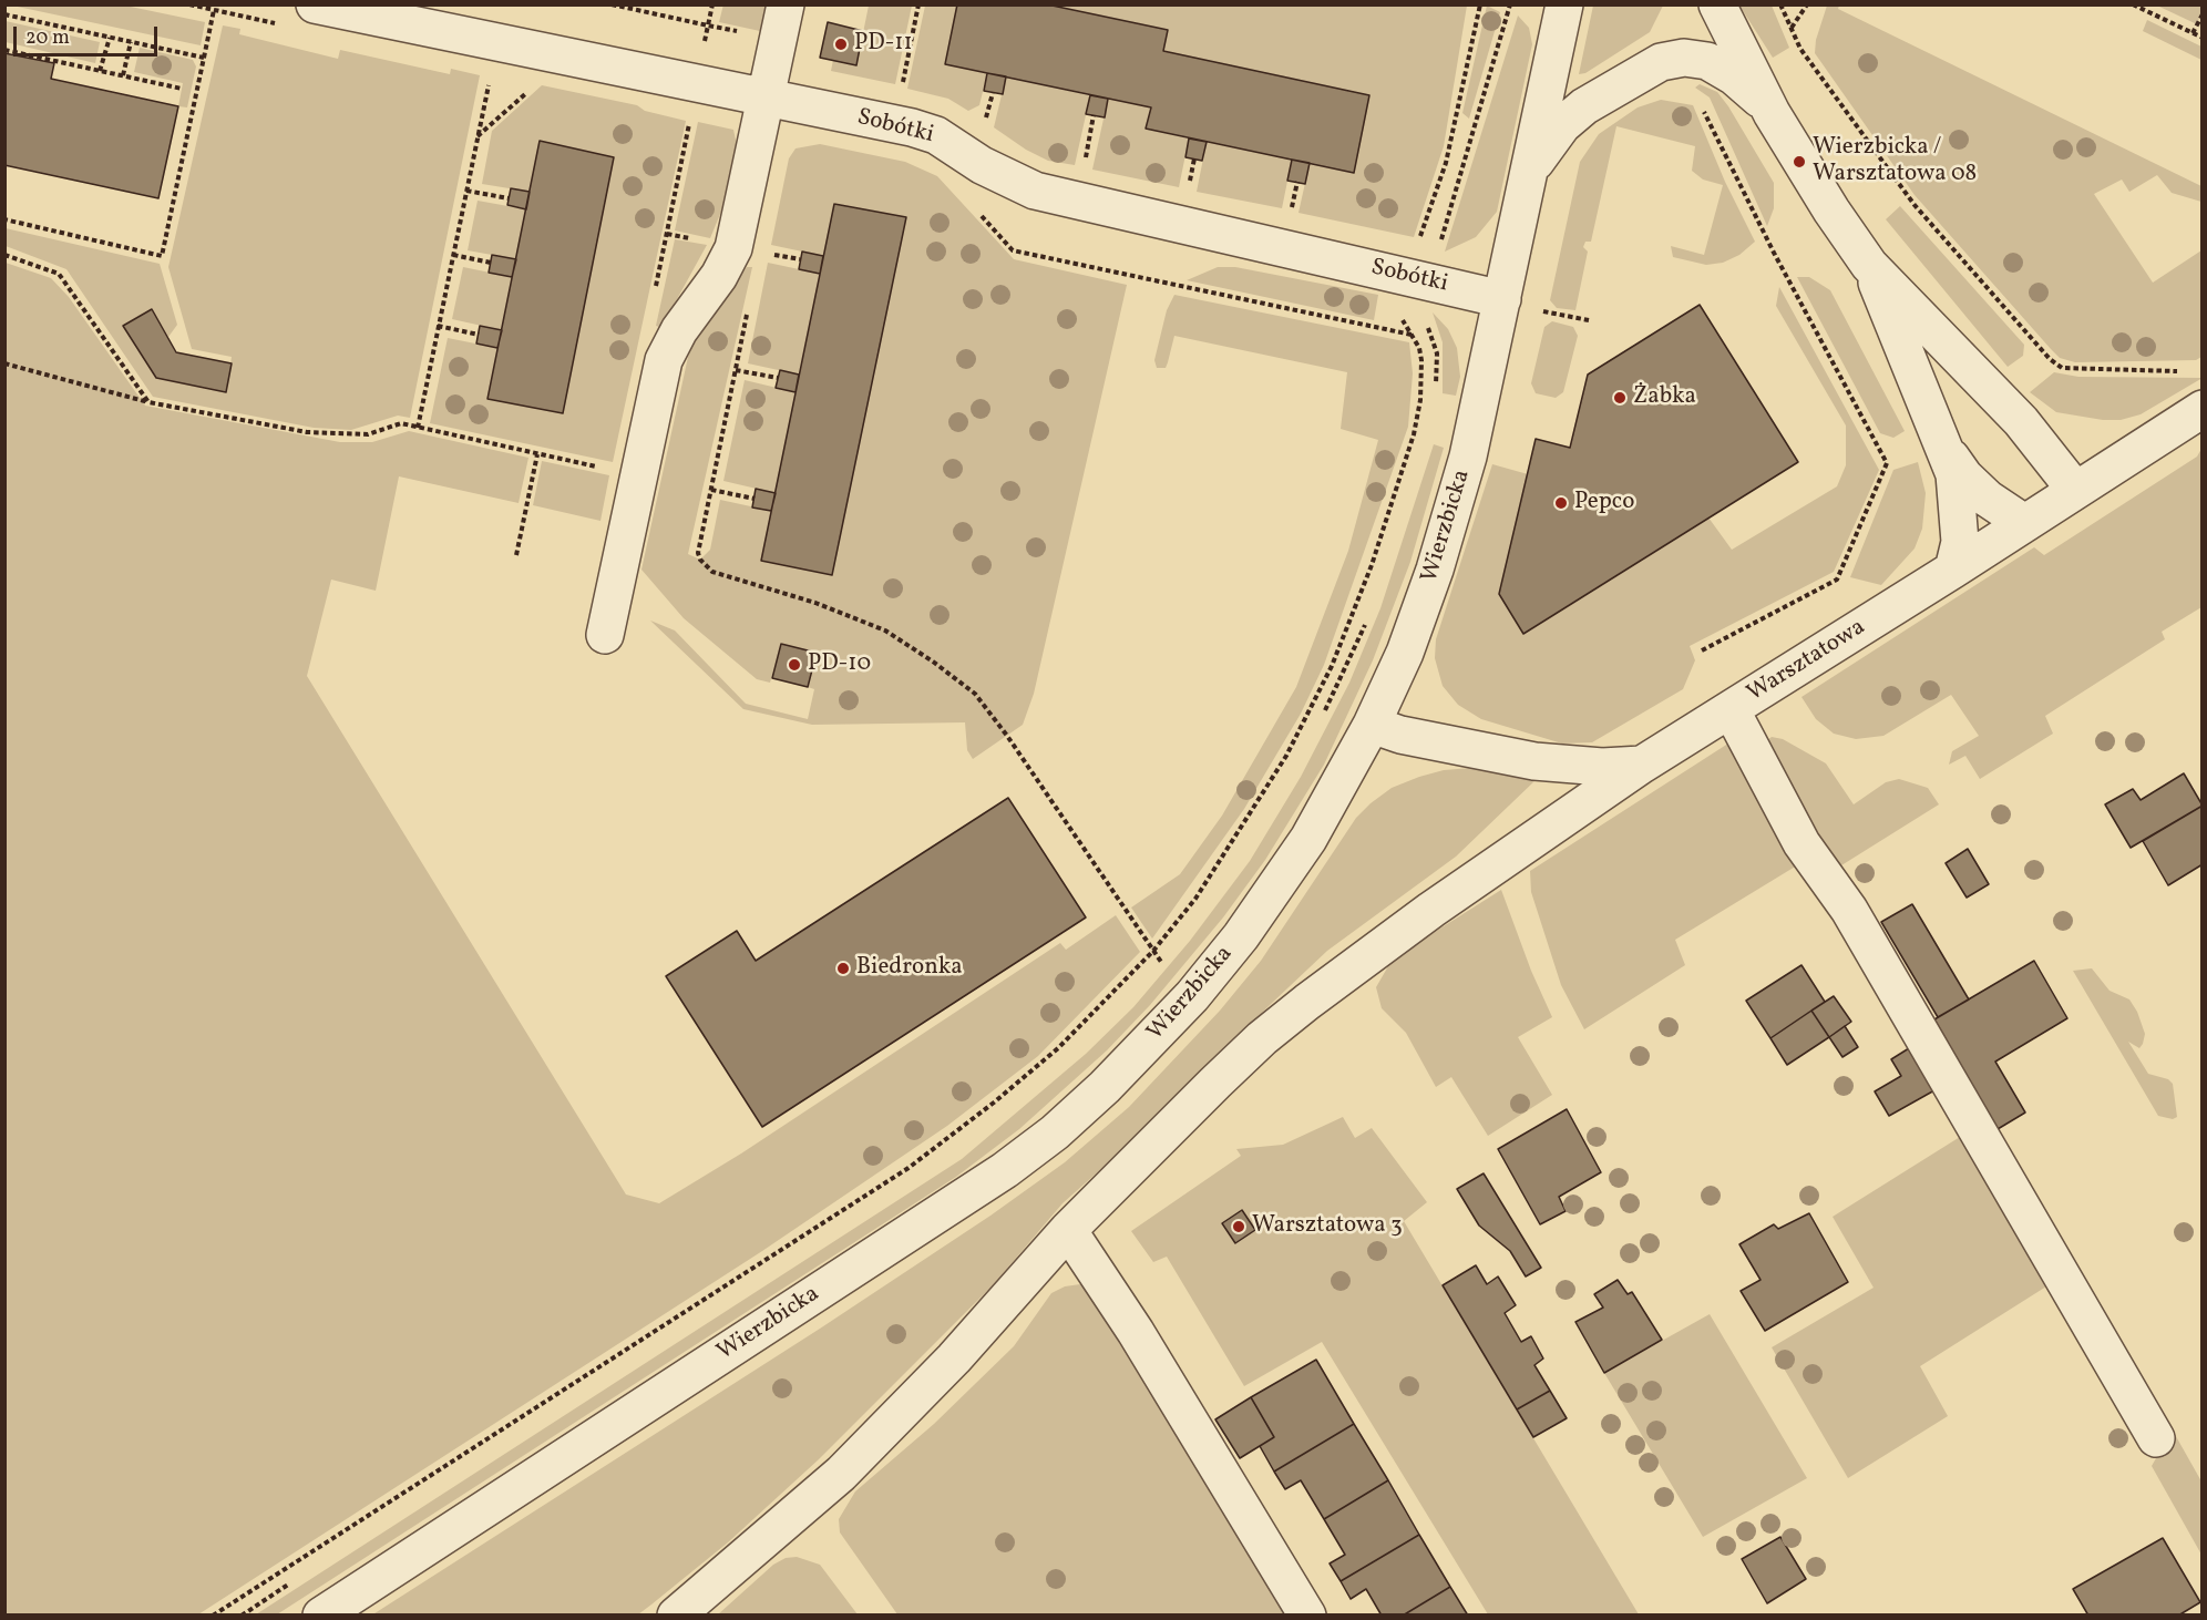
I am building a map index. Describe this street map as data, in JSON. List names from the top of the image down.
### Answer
{
  "streets": {
    "street": ["Sobótki", "Wierzbicka", "Warsztatowa"]
  },
  "crossings": [
    ["Sobótki", "Wierzbicka"],
    ["Wierzbicka", "Warsztatowa"]
  ],
  "places": [
    "PD-11",
    "Wierzbicka / Warsztatowa 08",
    "Żabka",
    "Pepco",
    "PD-10",
    "Biedronka",
    "Warsztatowa 3"
  ],
  "scale_bar": "20 m"
}
